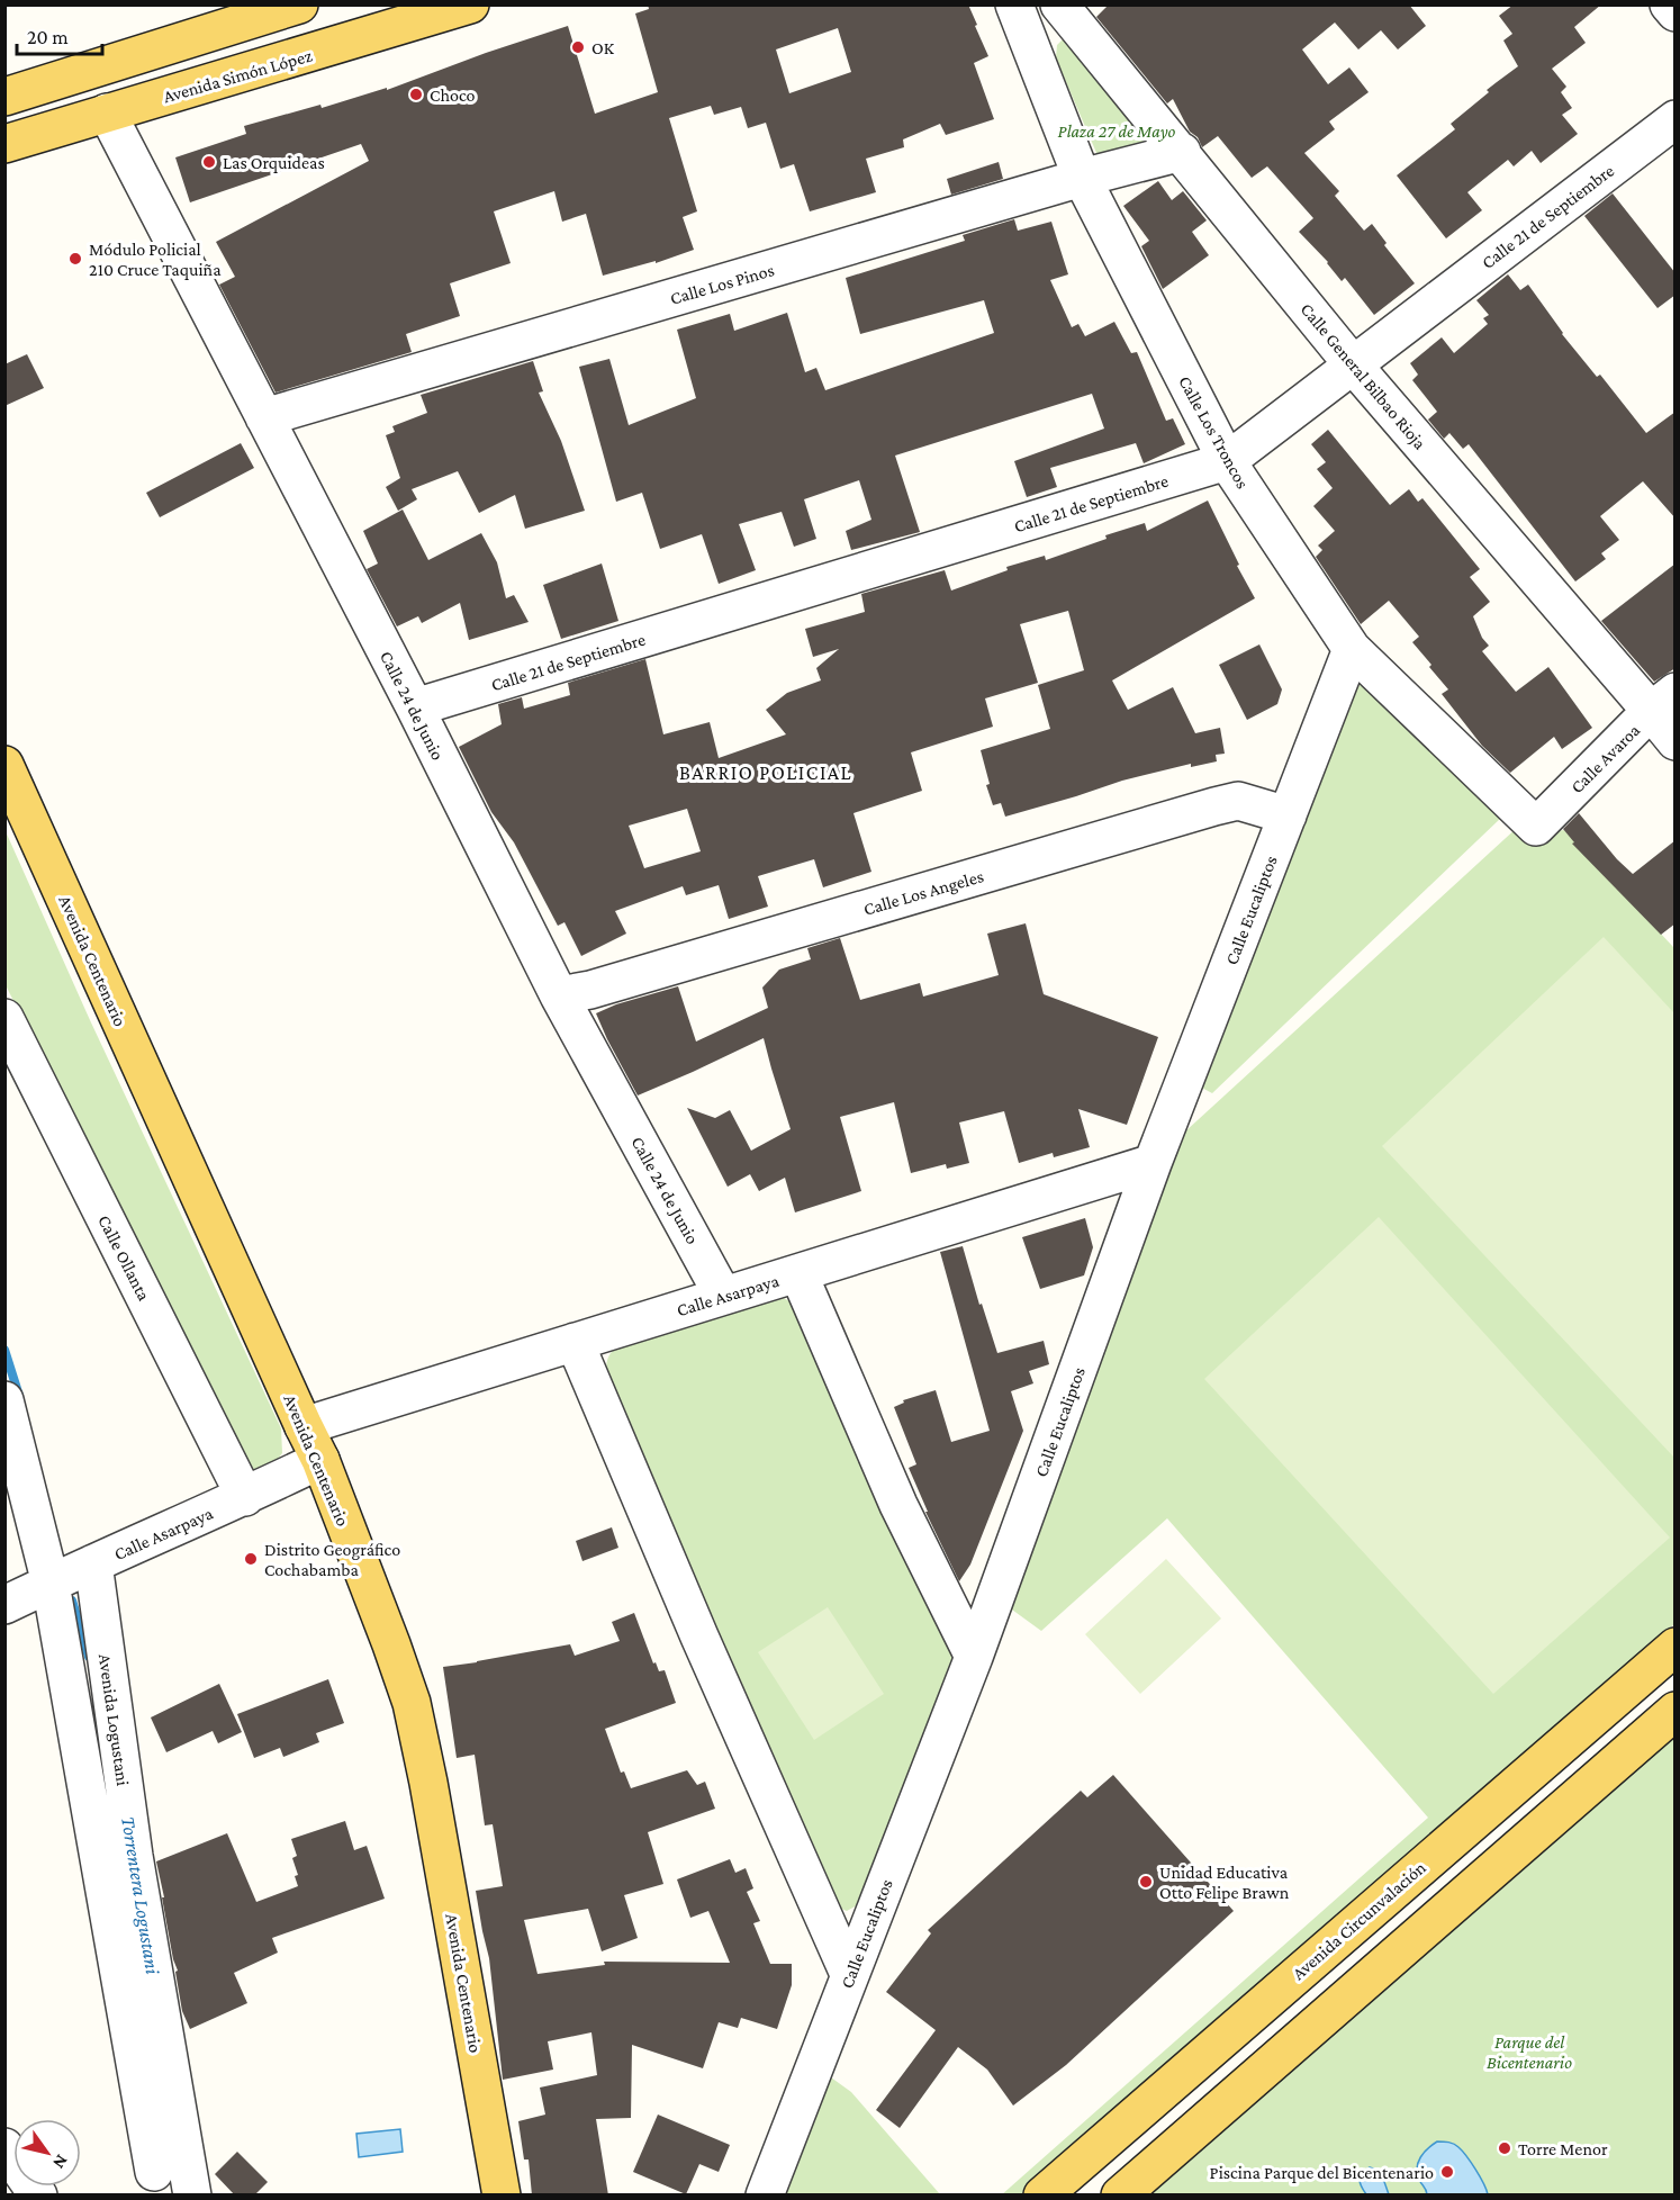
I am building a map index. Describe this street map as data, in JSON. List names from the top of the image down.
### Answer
{
  "streets": {
    "main road": ["Avenida Simón López", "Avenida Centenario", "Avenida Circunvalación"],
    "street": [
      "Calle 21 de Septiembre",
      "Calle Los Pinos",
      "Calle General Bilbao Rioja",
      "Calle Los Troncos",
      "Calle 24 de Junio",
      "Calle Avaroa",
      "Calle Los Angeles",
      "Calle Eucaliptos",
      "Calle Ollanta",
      "Calle Asarpaya",
      "Avenida Logustani"
    ]
  },
  "crossings": [
    ["Avenida Simón López", "Calle 24 de Junio"],
    ["Calle 21 de Septiembre", "Calle General Bilbao Rioja"],
    ["Calle 21 de Septiembre", "Calle Los Troncos"],
    ["Calle 21 de Septiembre", "Calle 24 de Junio"],
    ["Calle Los Pinos", "Calle General Bilbao Rioja"],
    ["Calle Los Pinos", "Calle Los Troncos"],
    ["Calle Los Pinos", "Calle 24 de Junio"],
    ["Calle General Bilbao Rioja", "Calle Avaroa"],
    ["Calle Los Troncos", "Calle Avaroa"],
    ["Calle Los Troncos", "Calle Eucaliptos"],
    ["Calle 24 de Junio", "Calle Los Angeles"],
    ["Calle 24 de Junio", "Calle Asarpaya"],
    ["Calle Los Angeles", "Calle Eucaliptos"],
    ["Calle Eucaliptos", "Calle Asarpaya"],
    ["Avenida Centenario", "Calle Asarpaya"],
    ["Calle Ollanta", "Calle Asarpaya"],
    ["Calle Asarpaya", "Avenida Logustani"]
  ],
  "districts": ["BARRIO POLICIAL"],
  "water": ["Torrentera Logustani"],
  "parks": ["Plaza 27 de Mayo", "Parque del Bicentenario"],
  "places": [
    "OK",
    "Choco",
    "Las Orquideas",
    "Módulo Policial 210 Cruce Taquiña",
    "Distrito Geográfico Cochabamba",
    "Unidad Educativa Otto Felipe Brawn",
    "Torre Menor",
    "Piscina Parque del Bicentenario"
  ],
  "scale_bar": "20 m",
  "north": "bottom right"
}
